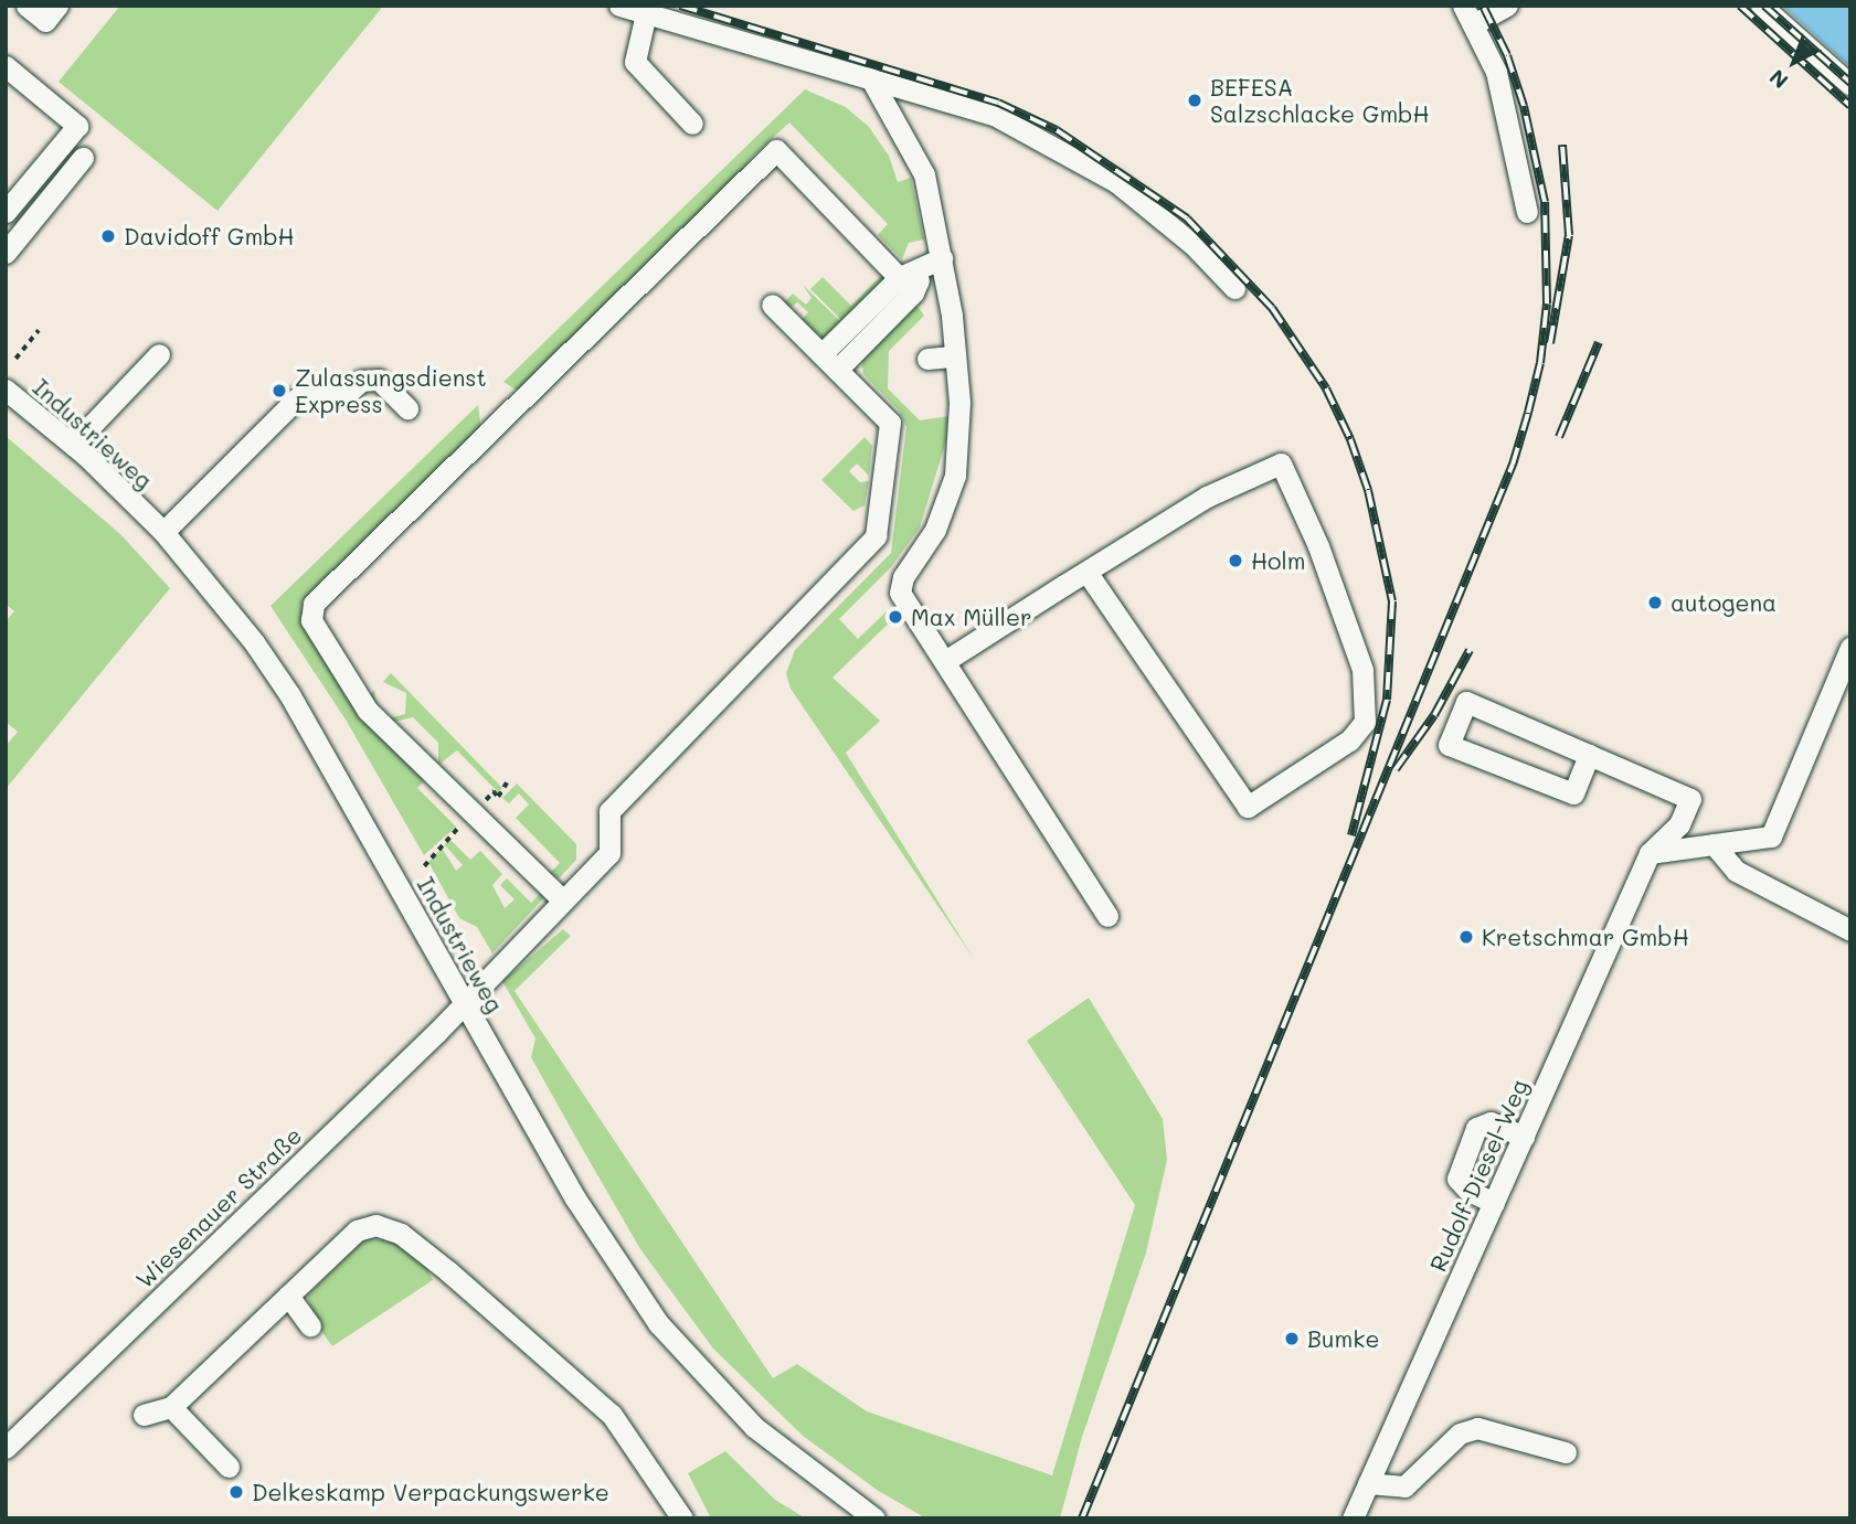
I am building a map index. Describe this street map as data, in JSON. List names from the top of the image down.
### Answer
{
  "streets": {
    "street": ["Industrieweg", "Rudolf-Diesel-Weg", "Wiesenauer Straße"]
  },
  "crossings": [
    ["Industrieweg", "Wiesenauer Straße"]
  ],
  "places": [
    "BEFESA Salzschlacke GmbH",
    "Davidoff GmbH",
    "Zulassungsdienst Express",
    "Holm",
    "autogena",
    "Max Müller",
    "Kretschmar GmbH",
    "Bumke",
    "Delkeskamp Verpackungswerke"
  ],
  "north": "bottom left"
}
